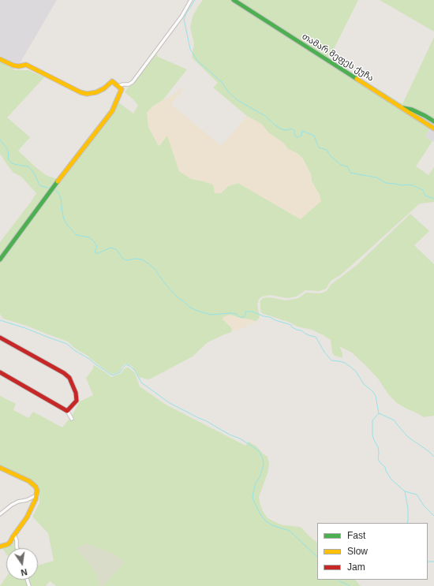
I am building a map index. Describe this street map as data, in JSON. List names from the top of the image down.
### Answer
{
  "streets": {
    "street": ["თამარ მეფეს ქუჩა"]
  },
  "legend": ["Fast", "Slow", "Jam"],
  "north": "bottom"
}
